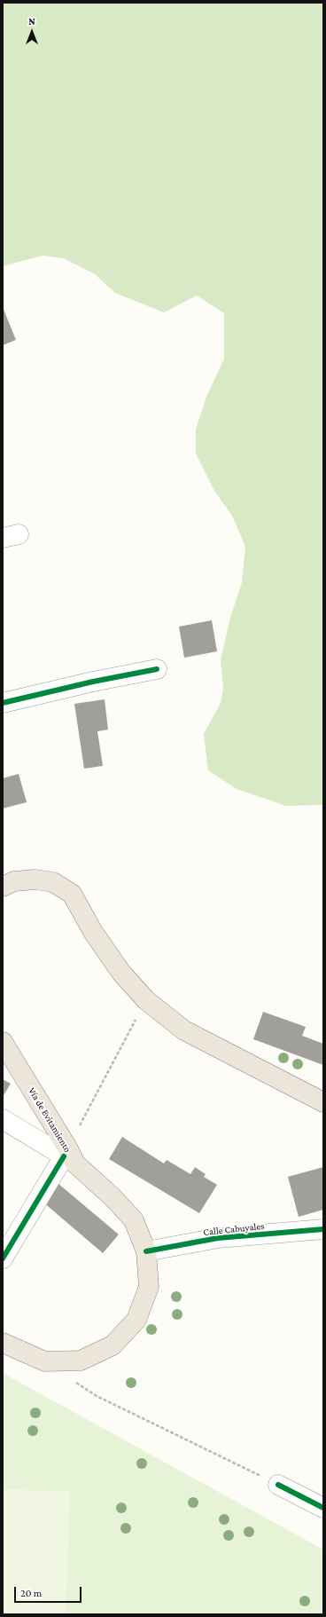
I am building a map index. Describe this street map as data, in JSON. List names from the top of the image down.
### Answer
{
  "streets": {
    "highway": ["Vía de Evitamiento"],
    "street": ["Calle Cabuyales"]
  },
  "crossings": [
    ["Vía de Evitamiento", "Calle Cabuyales"]
  ],
  "scale_bar": "20 m",
  "north": "top"
}
